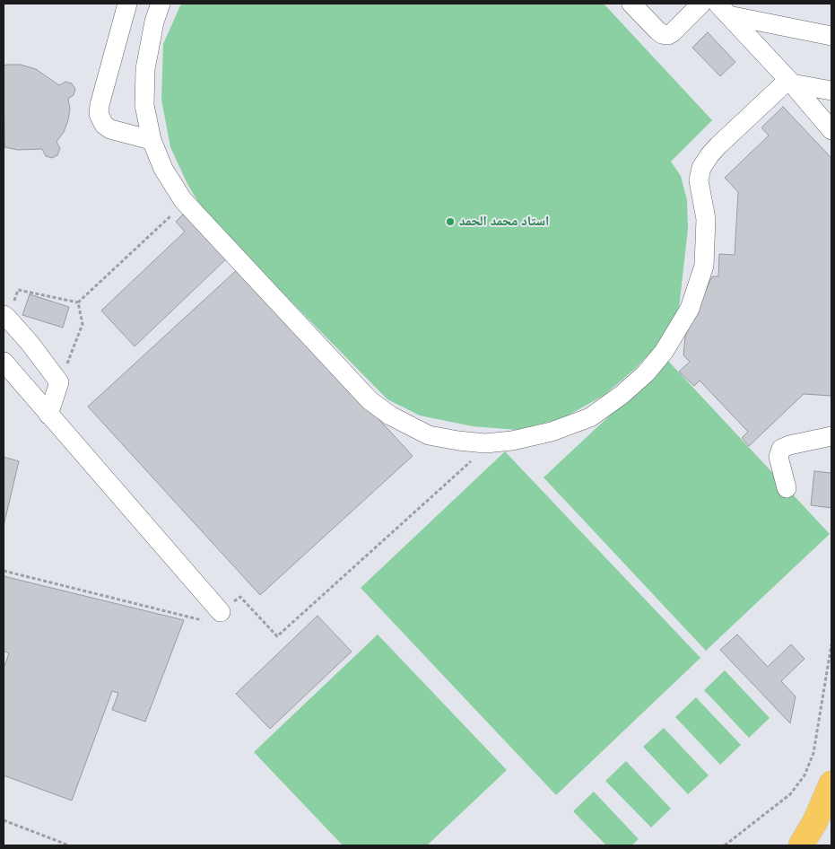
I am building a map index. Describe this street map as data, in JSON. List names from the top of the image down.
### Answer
{
  "places": ["استاد محمد الحمد"]
}
